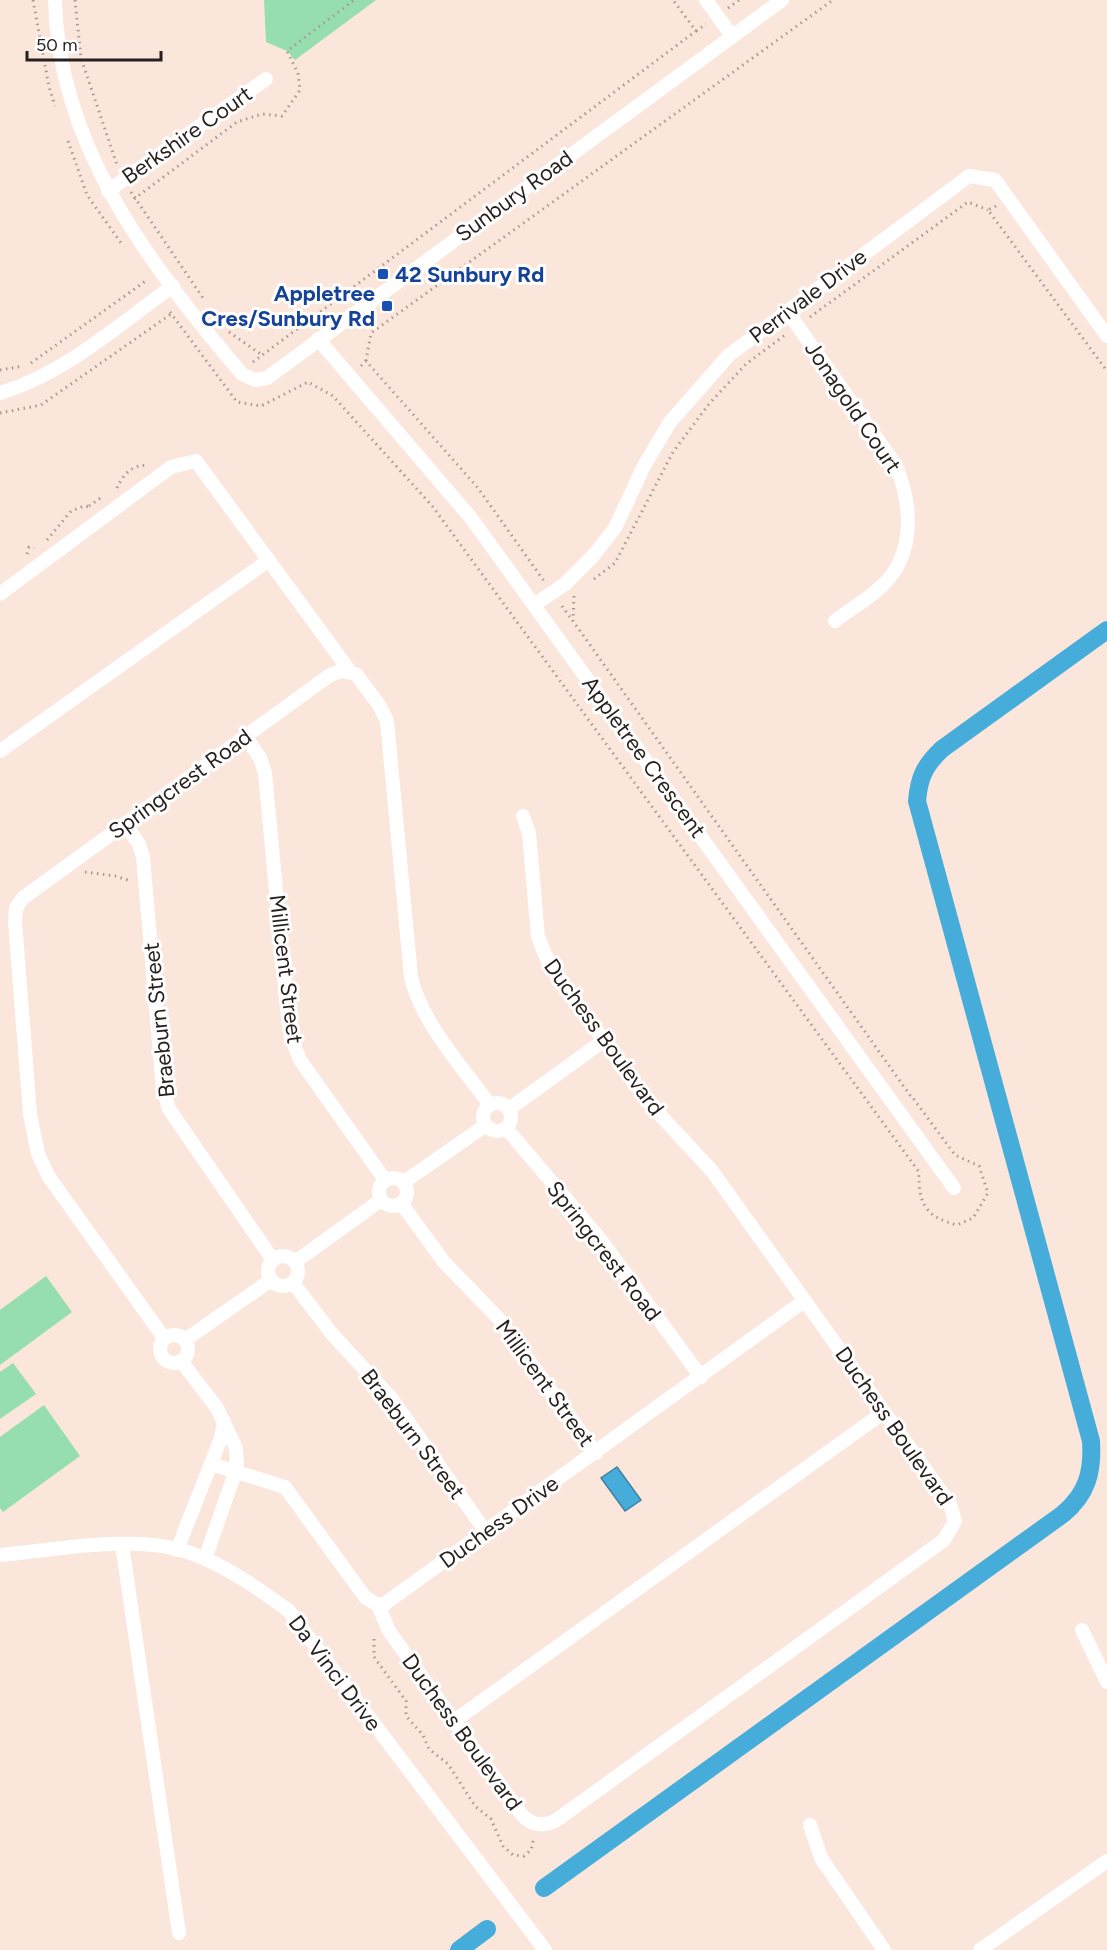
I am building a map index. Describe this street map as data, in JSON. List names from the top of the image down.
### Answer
{
  "streets": {
    "street": [
      "Berkshire Court",
      "Sunbury Road",
      "Perrivale Drive",
      "Jonagold Court",
      "Appletree Crescent",
      "Springcrest Road",
      "Millicent Street",
      "Braeburn Street",
      "Duchess Boulevard",
      "Duchess Drive",
      "Da Vinci Drive"
    ]
  },
  "crossings": [
    ["Sunbury Road", "Appletree Crescent"],
    ["Perrivale Drive", "Jonagold Court"],
    ["Perrivale Drive", "Appletree Crescent"],
    ["Springcrest Road", "Millicent Street"],
    ["Springcrest Road", "Braeburn Street"],
    ["Springcrest Road", "Duchess Drive"],
    ["Millicent Street", "Duchess Drive"],
    ["Braeburn Street", "Duchess Drive"],
    ["Duchess Boulevard", "Duchess Drive"]
  ],
  "places": {
    "transit": ["42 Sunbury Rd", "Appletree Cres/Sunbury Rd"]
  },
  "scale_bar": "50 m"
}
